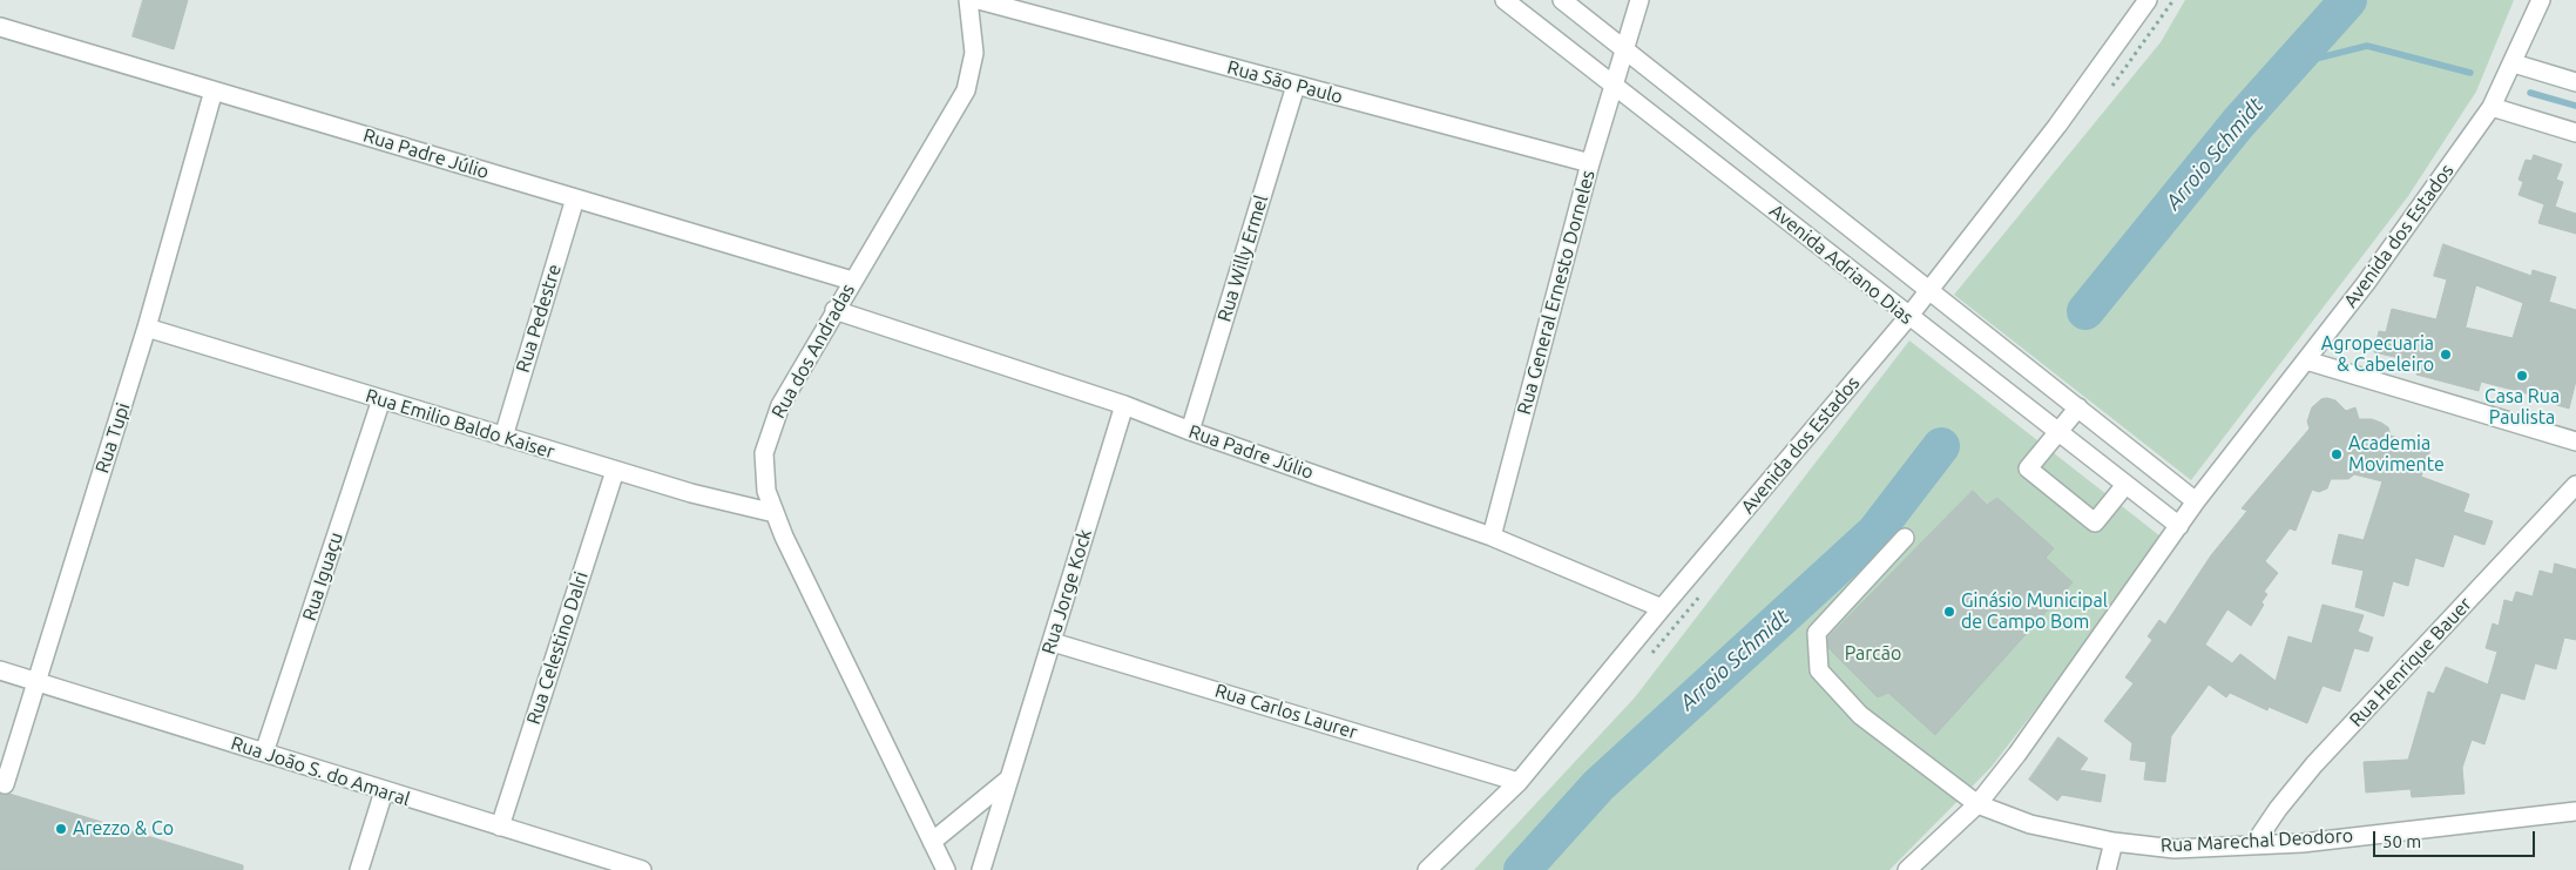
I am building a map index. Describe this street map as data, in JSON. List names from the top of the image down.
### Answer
{
  "streets": {
    "street": [
      "Rua São Paulo",
      "Rua Padre Júlio",
      "Avenida dos Estados",
      "Rua Willy Ermel",
      "Avenida Adriano Dias",
      "Rua General Ernesto Dorneles",
      "Rua Pedestre",
      "Rua dos Andradas",
      "Rua Emilio Baldo Kaiser",
      "Rua Tupi",
      "Rua Iguaçu",
      "Rua Jorge Kock",
      "Rua Celestino Dalri",
      "Rua Henrique Bauer",
      "Rua Carlos Laurer",
      "Rua João S. do Amaral",
      "Rua Marechal Deodoro"
    ]
  },
  "crossings": [
    ["Rua São Paulo", "Rua Willy Ermel"],
    ["Rua São Paulo", "Rua General Ernesto Dorneles"],
    ["Rua Padre Júlio", "Avenida dos Estados"],
    ["Rua Padre Júlio", "Rua Willy Ermel"],
    ["Rua Padre Júlio", "Rua General Ernesto Dorneles"],
    ["Rua Padre Júlio", "Rua Pedestre"],
    ["Rua Padre Júlio", "Rua dos Andradas"],
    ["Rua Padre Júlio", "Rua Tupi"],
    ["Rua Padre Júlio", "Rua Jorge Kock"],
    ["Avenida dos Estados", "Avenida Adriano Dias"],
    ["Avenida dos Estados", "Rua Carlos Laurer"],
    ["Avenida dos Estados", "Rua Marechal Deodoro"],
    ["Avenida Adriano Dias", "Rua General Ernesto Dorneles"],
    ["Rua Pedestre", "Rua Emilio Baldo Kaiser"],
    ["Rua dos Andradas", "Rua Emilio Baldo Kaiser"],
    ["Rua Emilio Baldo Kaiser", "Rua Tupi"],
    ["Rua Emilio Baldo Kaiser", "Rua Iguaçu"],
    ["Rua Emilio Baldo Kaiser", "Rua Celestino Dalri"],
    ["Rua Tupi", "Rua João S. do Amaral"],
    ["Rua Iguaçu", "Rua João S. do Amaral"],
    ["Rua Jorge Kock", "Rua Carlos Laurer"],
    ["Rua Celestino Dalri", "Rua João S. do Amaral"],
    ["Rua Henrique Bauer", "Rua Marechal Deodoro"]
  ],
  "water": ["Arroio Schmidt"],
  "parks": ["Parcão"],
  "places": [
    "Agropecuaria & Cabeleiro",
    "Casa Rua Paulista",
    "Academia Movimente",
    "Ginásio Municipal de Campo Bom",
    "Arezzo & Co"
  ],
  "scale_bar": "50 m"
}
